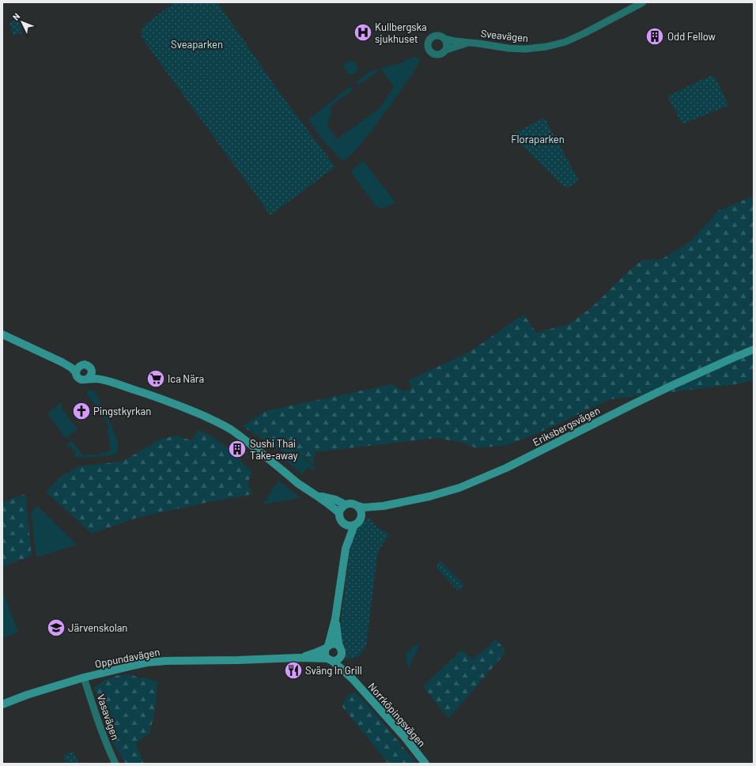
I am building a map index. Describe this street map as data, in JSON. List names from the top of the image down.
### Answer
{
  "streets": {
    "main road": ["Eriksbergsvägen", "Oppundavägen", "Norrköpingsvägen"],
    "street": ["Sveavägen", "Vasavägen"]
  },
  "crossings": [
    ["Oppundavägen", "Norrköpingsvägen"],
    ["Oppundavägen", "Vasavägen"]
  ],
  "parks": ["Sveaparken", "Floraparken"],
  "places": {
    "hospital": ["Kullbergska sjukhuset"],
    "building": ["Odd Fellow", "Sushi Thai Take-away"],
    "supermarket": ["Ica Nära"],
    "church": ["Pingstkyrkan"],
    "school or university": ["Järvenskolan"],
    "restaurant": ["Sväng In Grill"]
  },
  "north": "top left"
}
